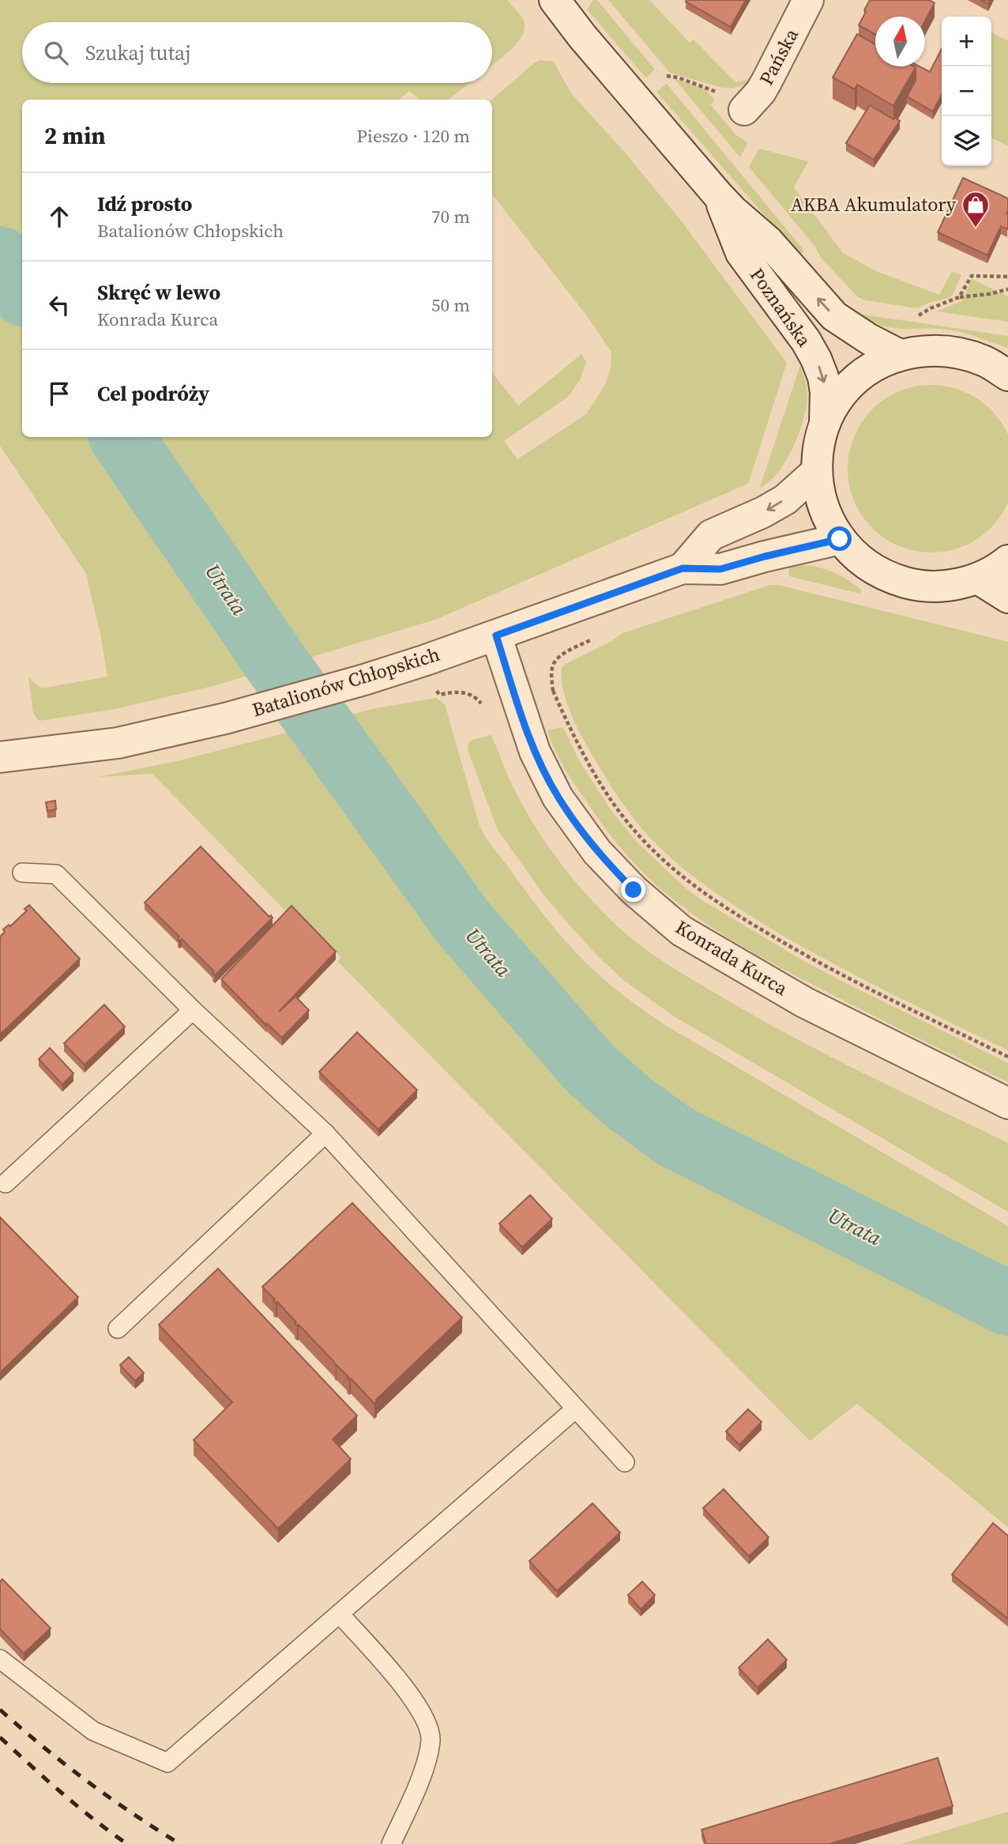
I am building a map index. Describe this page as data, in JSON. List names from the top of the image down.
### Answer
{
  "streets": {
    "street": [
      "Pańska",
      "Poznańska",
      "Batalionów Chłopskich",
      "Konrada Kurca"
    ]
  },
  "crossings": [
    ["Batalionów Chłopskich", "Konrada Kurca"]
  ],
  "water": ["Utrata"],
  "places": {
    "shop": ["AKBA Akumulatory"]
  },
  "north": "top",
  "page": {
    "map_buttons": ["+", "−"],
    "search": "Szukaj tutaj",
    "heading": ["2 min", "Pieszo · 120 m"],
    "list": [
      ["Idź prosto", "Batalionów Chłopskich", "70 m"],
      ["Skręć w lewo", "Konrada Kurca", "50 m"],
      "Cel podróży"
    ]
  }
}
